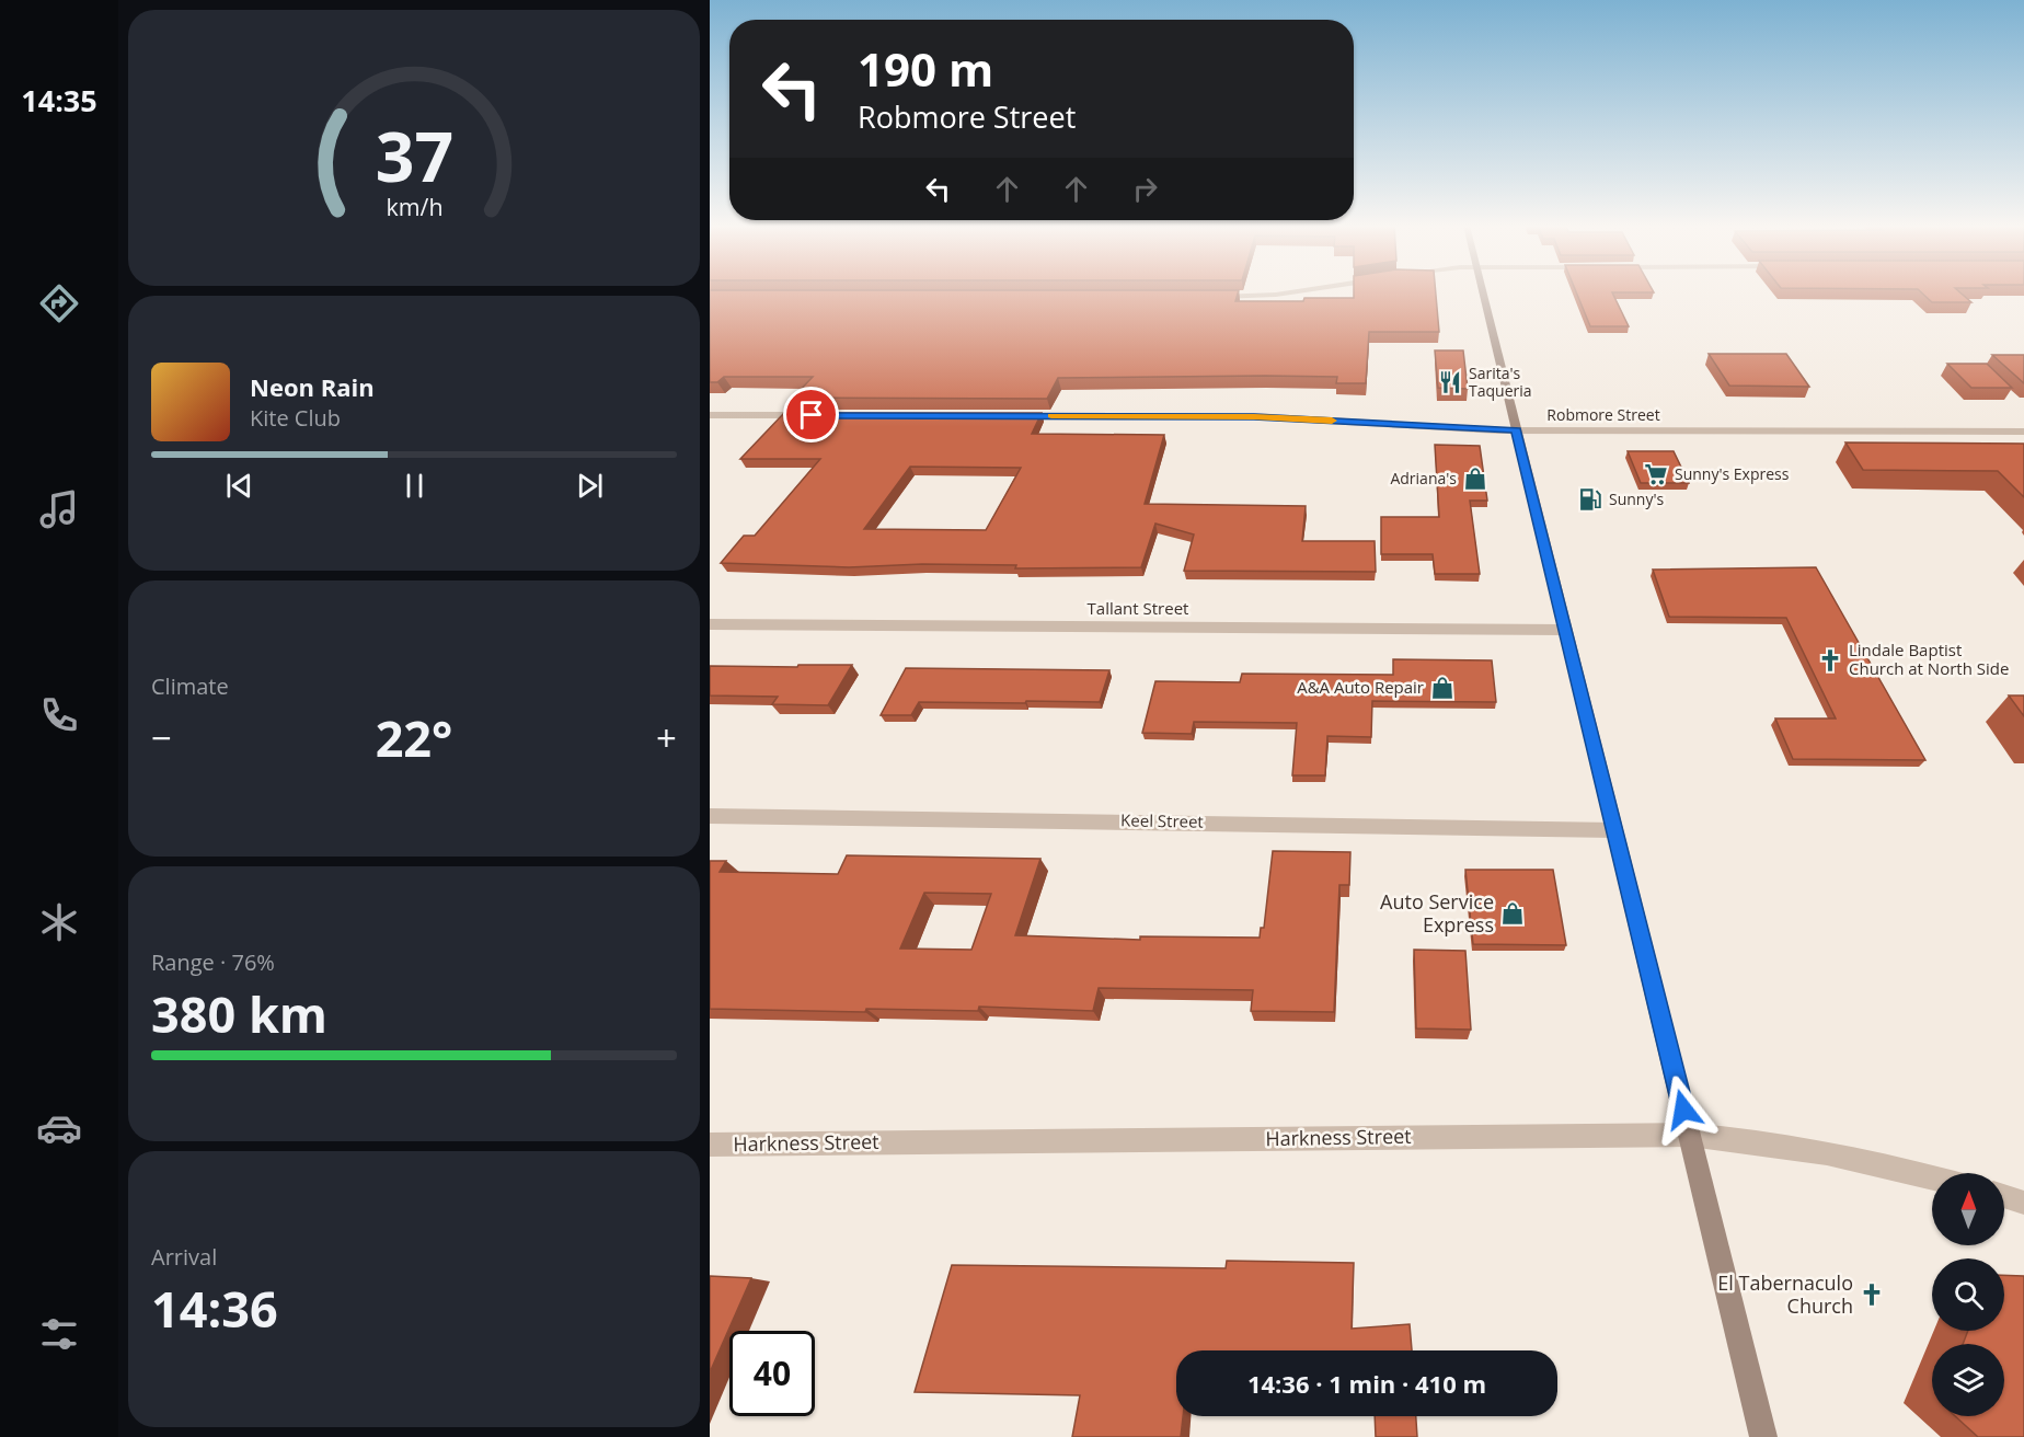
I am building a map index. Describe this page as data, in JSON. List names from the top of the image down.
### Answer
{
  "streets": {
    "street": [
      "Robmore Street",
      "Tallant Street",
      "Keel Street",
      "Harkness Street"
    ]
  },
  "places": {
    "restaurant": ["Sarita's Taqueria"],
    "supermarket": ["Sunny's Express"],
    "shop": ["Adriana's", "A&A Auto Repair", "Auto Service Express"],
    "fuel station": ["Sunny's"],
    "church": ["Lindale Baptist Church at North Side", "El Tabernaculo Church"]
  },
  "north": "top",
  "page": {
    "tabs": "14:35",
    "turn": ["190 m", "Robmore Street"],
    "song": ["Neon Rain", "Kite Club"],
    "tile": [
      "Climate",
      ["Range · 76%", "380 km"],
      ["Arrival", "14:36"]
    ],
    "heat": ["−", "22°", "+"],
    "limit": "40",
    "trip": "14:36 · 1 min · 410 m",
    "gauge": ["37", "km/h"]
  }
}
